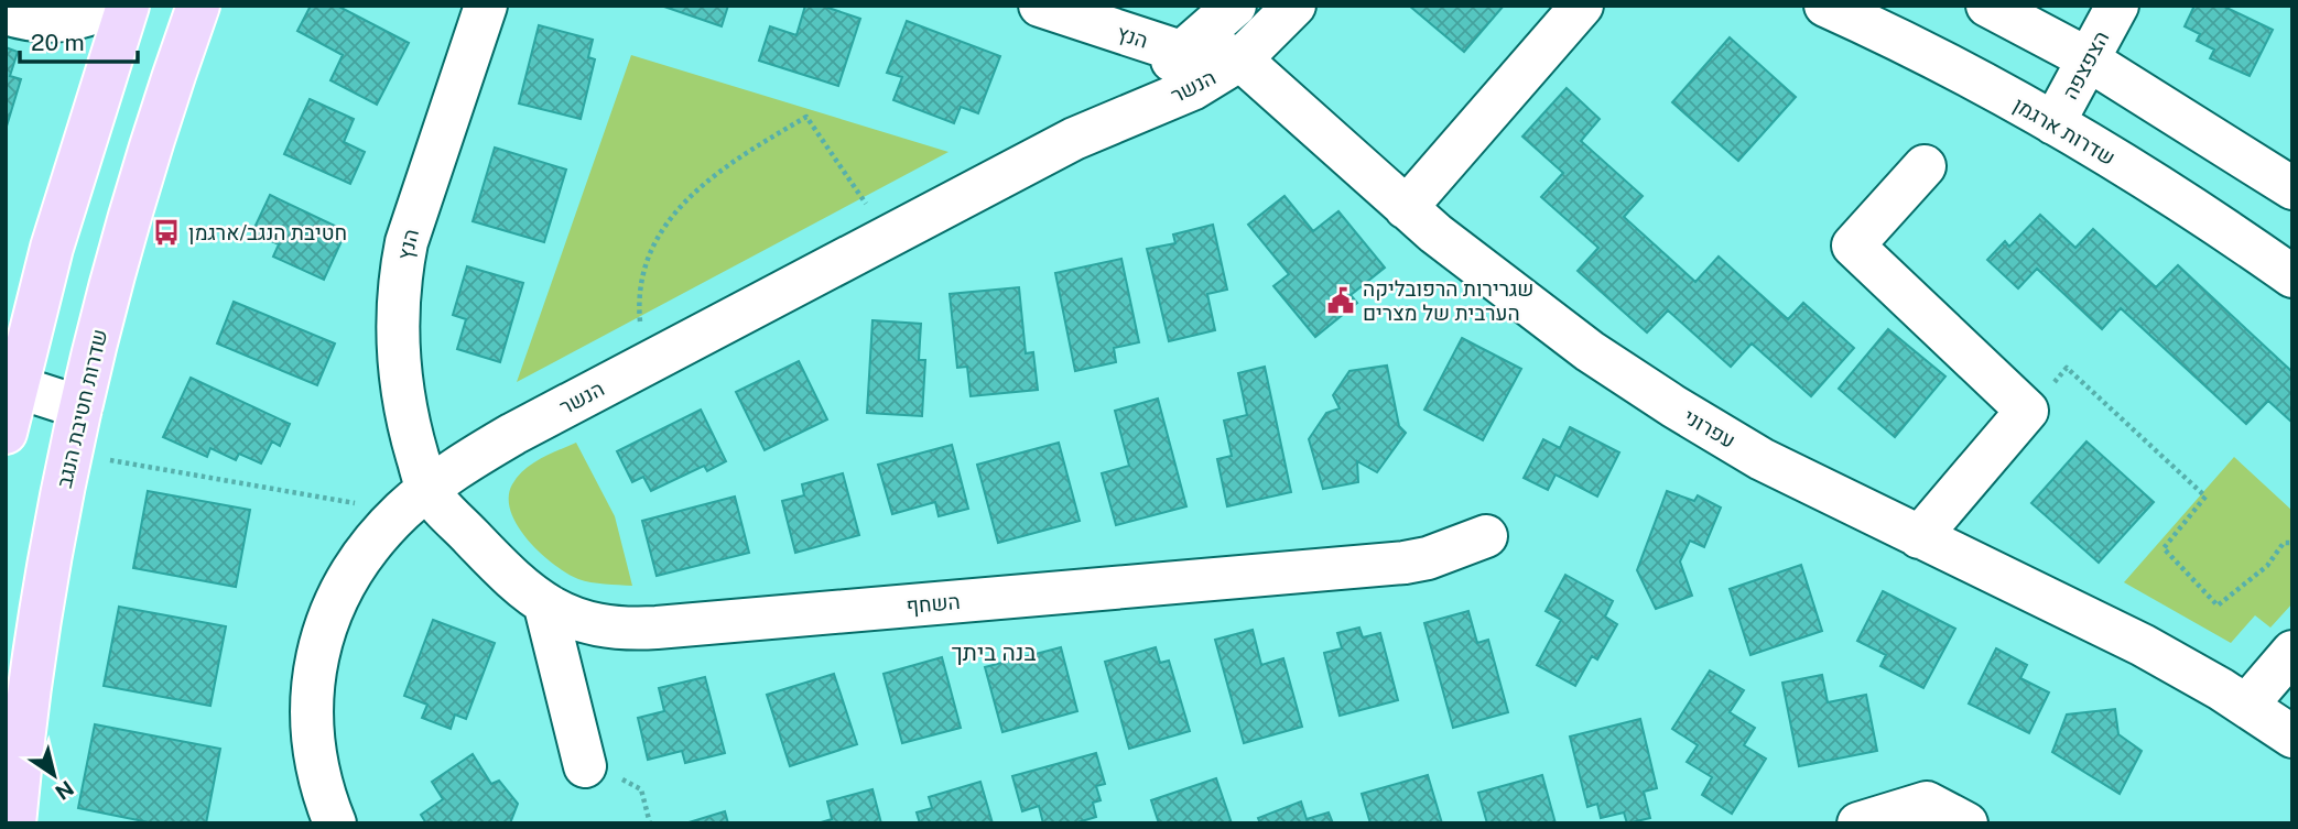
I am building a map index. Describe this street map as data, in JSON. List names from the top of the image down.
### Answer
{
  "streets": {
    "main road": ["שדרות חטיבת הנגב"],
    "street": [
      "הנץ",
      "הצפצפה",
      "הנשר",
      "שדרות ארגמן",
      "עפרוני",
      "השחף"
    ]
  },
  "crossings": [
    ["הנץ", "הנשר"],
    ["הנץ", "השחף"],
    ["הצפצפה", "שדרות ארגמן"],
    ["הנשר", "עפרוני"],
    ["הנשר", "השחף"]
  ],
  "districts": ["בנה ביתך"],
  "places": {
    "bus stop": ["חטיבת הנגב/ארגמן"],
    "public building": ["שגרירות הרפובליקה הערבית של מצרים"]
  },
  "scale_bar": "20 m",
  "north": "bottom right"
}
